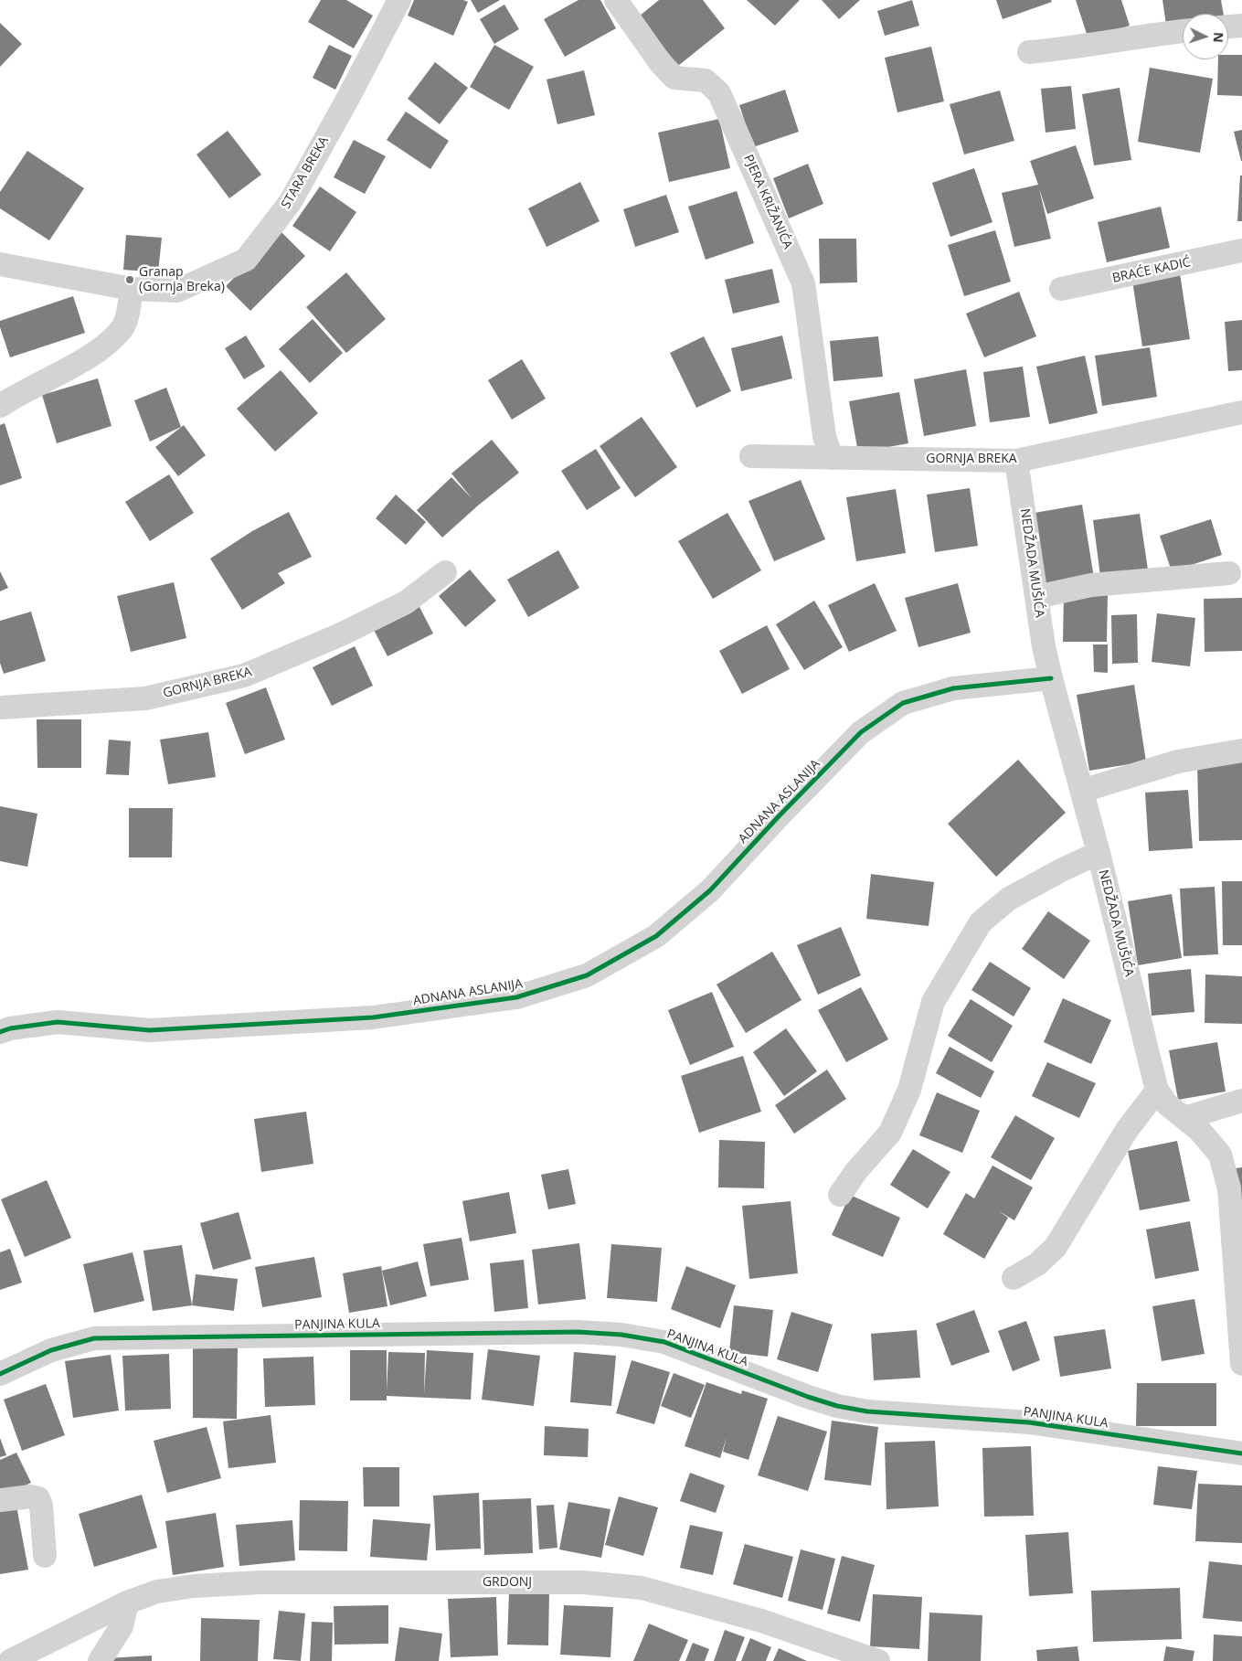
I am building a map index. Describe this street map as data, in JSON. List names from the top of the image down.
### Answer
{
  "streets": {
    "street": [
      "STARA BREKA",
      "PJERA KRIŽANIĆA",
      "BRAĆE KADIĆ",
      "GORNJA BREKA",
      "NEDŽADA MUŠIĆA",
      "ADNANA ASLANIJA",
      "PANJINA KULA",
      "GRDONJ"
    ]
  },
  "crossings": [
    ["PJERA KRIŽANIĆA", "GORNJA BREKA"],
    ["GORNJA BREKA", "NEDŽADA MUŠIĆA"],
    ["NEDŽADA MUŠIĆA", "ADNANA ASLANIJA"]
  ],
  "places": ["Granap (Gornja Breka)"],
  "north": "right"
}
